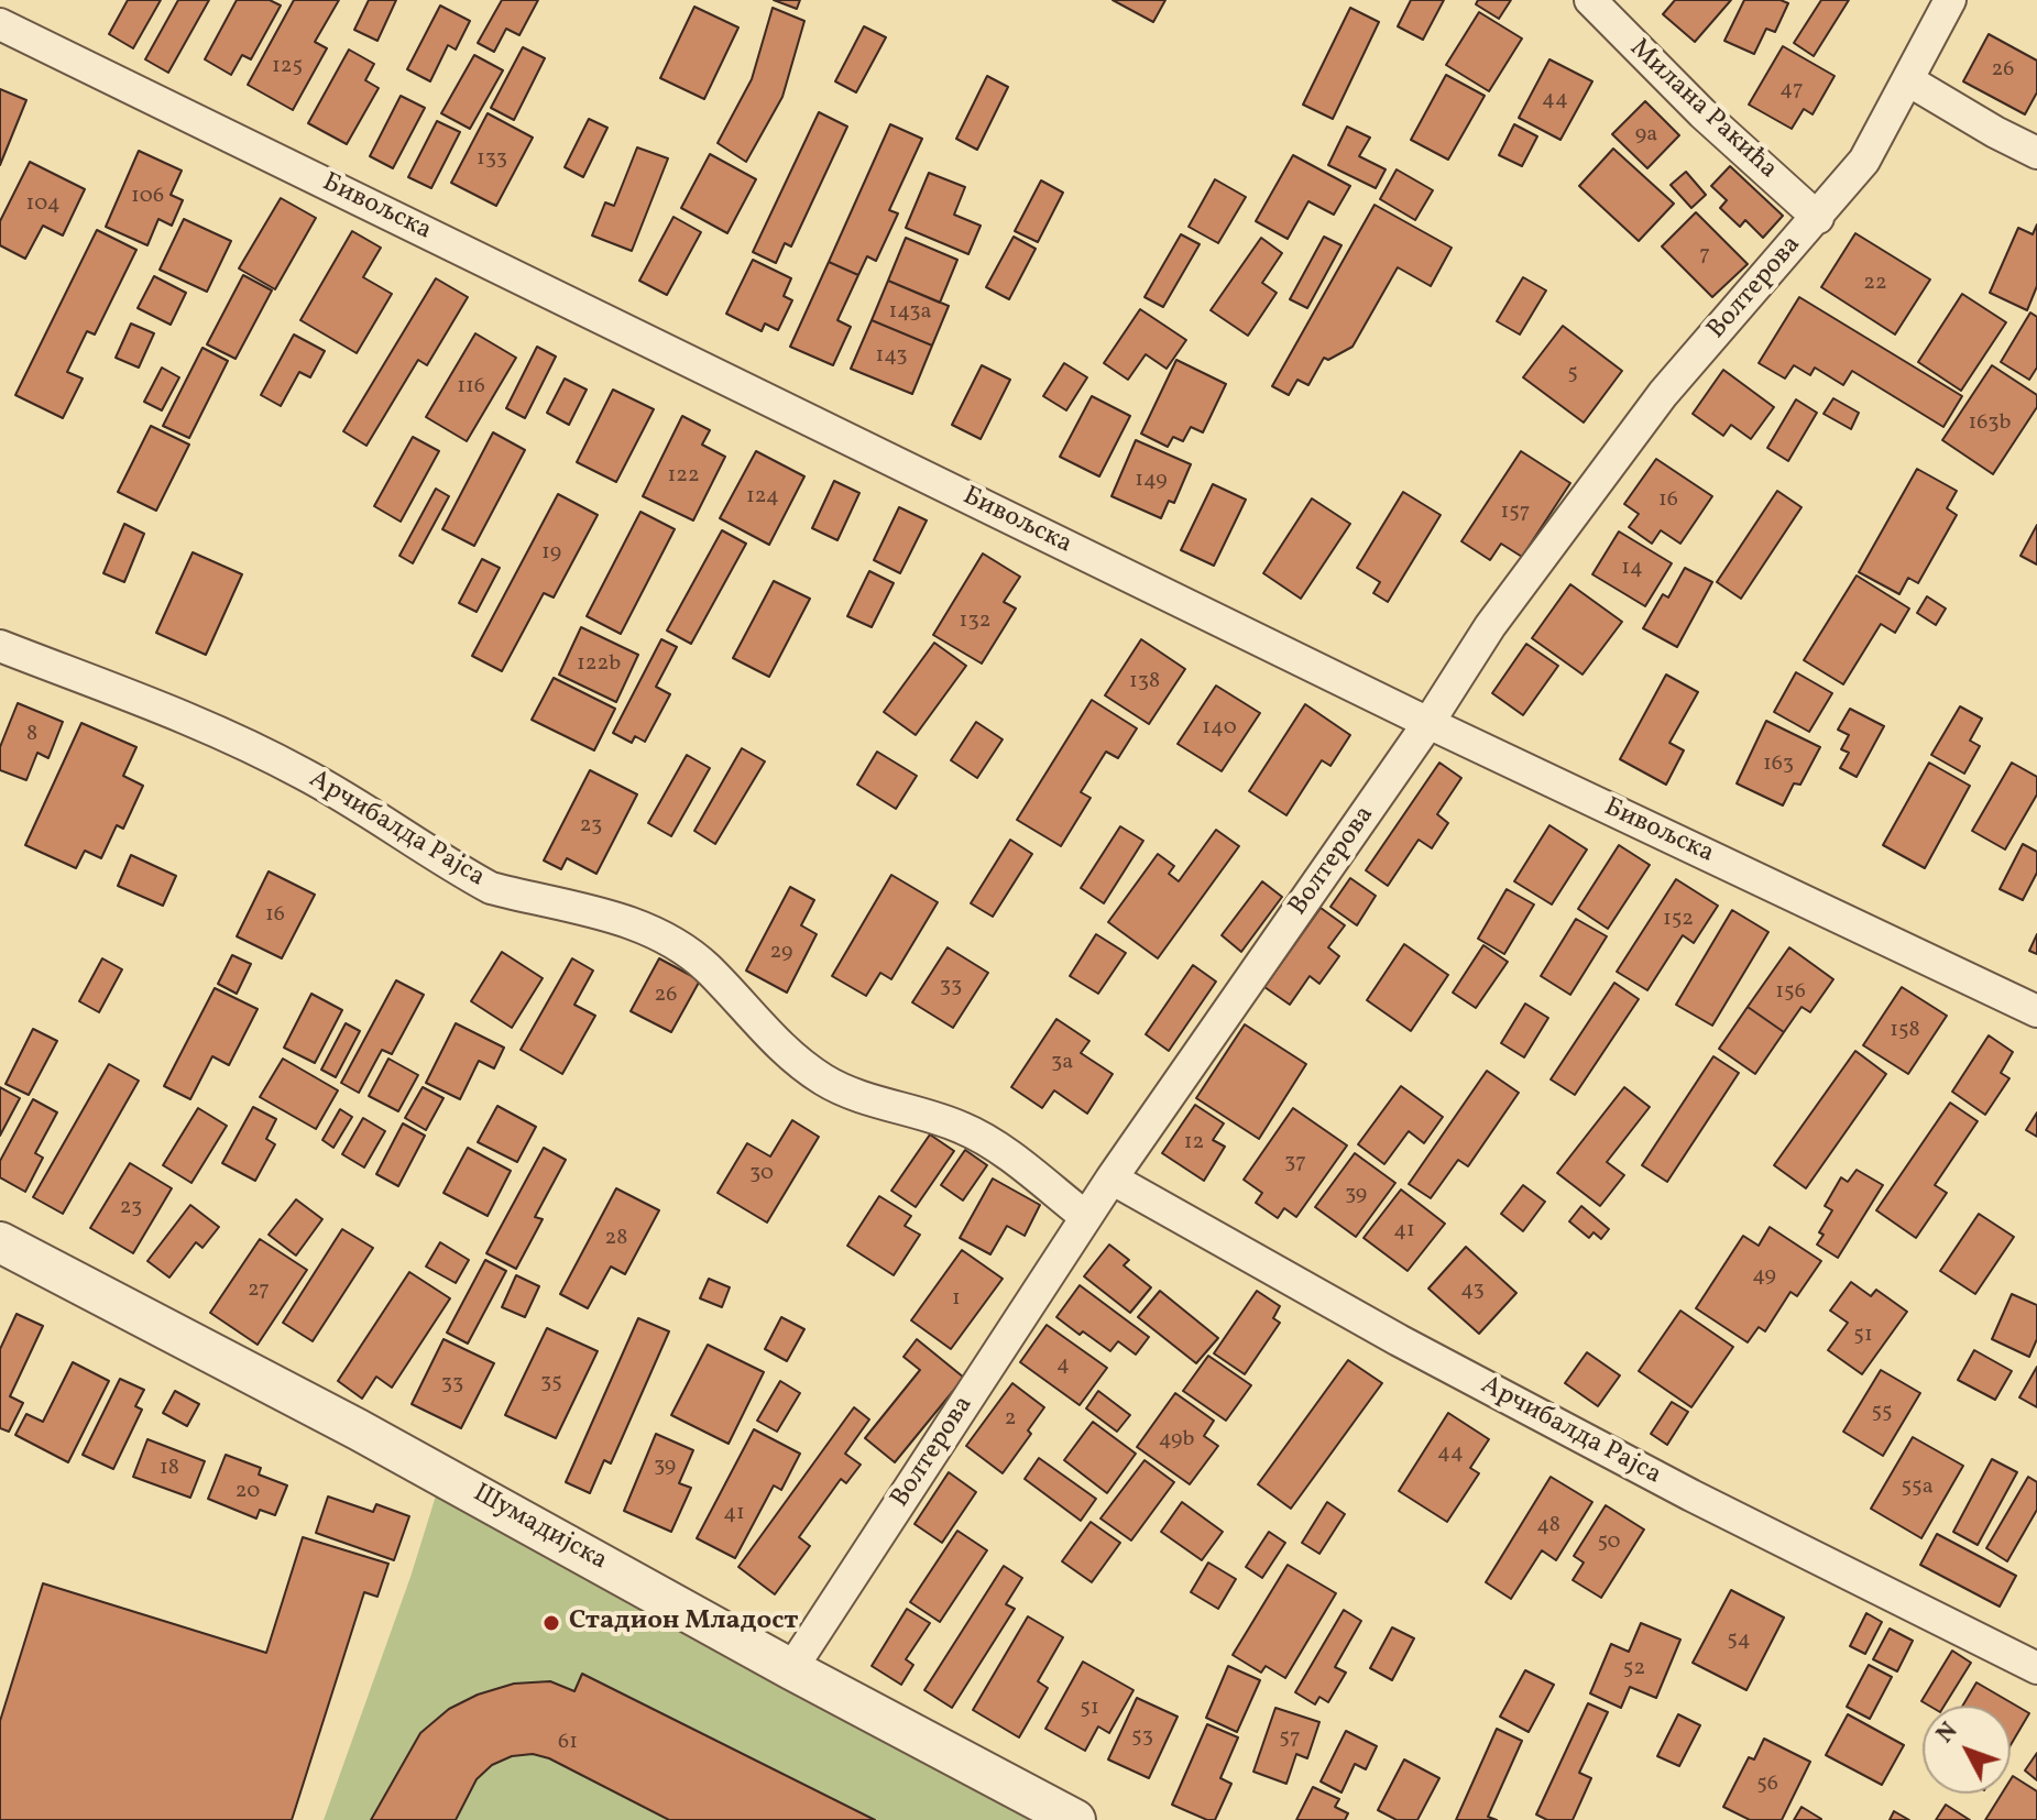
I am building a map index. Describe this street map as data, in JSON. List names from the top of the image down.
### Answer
{
  "streets": {
    "street": [
      "Милана Ракића",
      "Бивољска",
      "Волтерова",
      "Арчибалда Рајса",
      "Шумадијска"
    ]
  },
  "crossings": [
    ["Милана Ракића", "Волтерова"],
    ["Бивољска", "Волтерова"],
    ["Волтерова", "Арчибалда Рајса"],
    ["Волтерова", "Шумадијска"]
  ],
  "places": ["Стадион Младост"],
  "house_numbers": [
    "125",
    "26",
    "47",
    "44",
    "9a",
    "133",
    "106",
    "104",
    "7",
    "22",
    "143a",
    "143",
    "5",
    "116",
    "163b",
    "122",
    "149",
    "124",
    "16",
    "157",
    "19",
    "14",
    "132",
    "122b",
    "138",
    "140",
    "8",
    "163",
    "23",
    "16",
    "152",
    "29",
    "33",
    "156",
    "26",
    "158",
    "3a",
    "12",
    "37",
    "30",
    "39",
    "23",
    "41",
    "28",
    "49",
    "27",
    "43",
    "1",
    "51",
    "4",
    "35",
    "33",
    "55",
    "2",
    "49b",
    "44",
    "39",
    "18",
    "55a",
    "20",
    "41",
    "48",
    "50",
    "54",
    "52",
    "51",
    "53",
    "57",
    "61",
    "56"
  ],
  "north": "top left"
}
